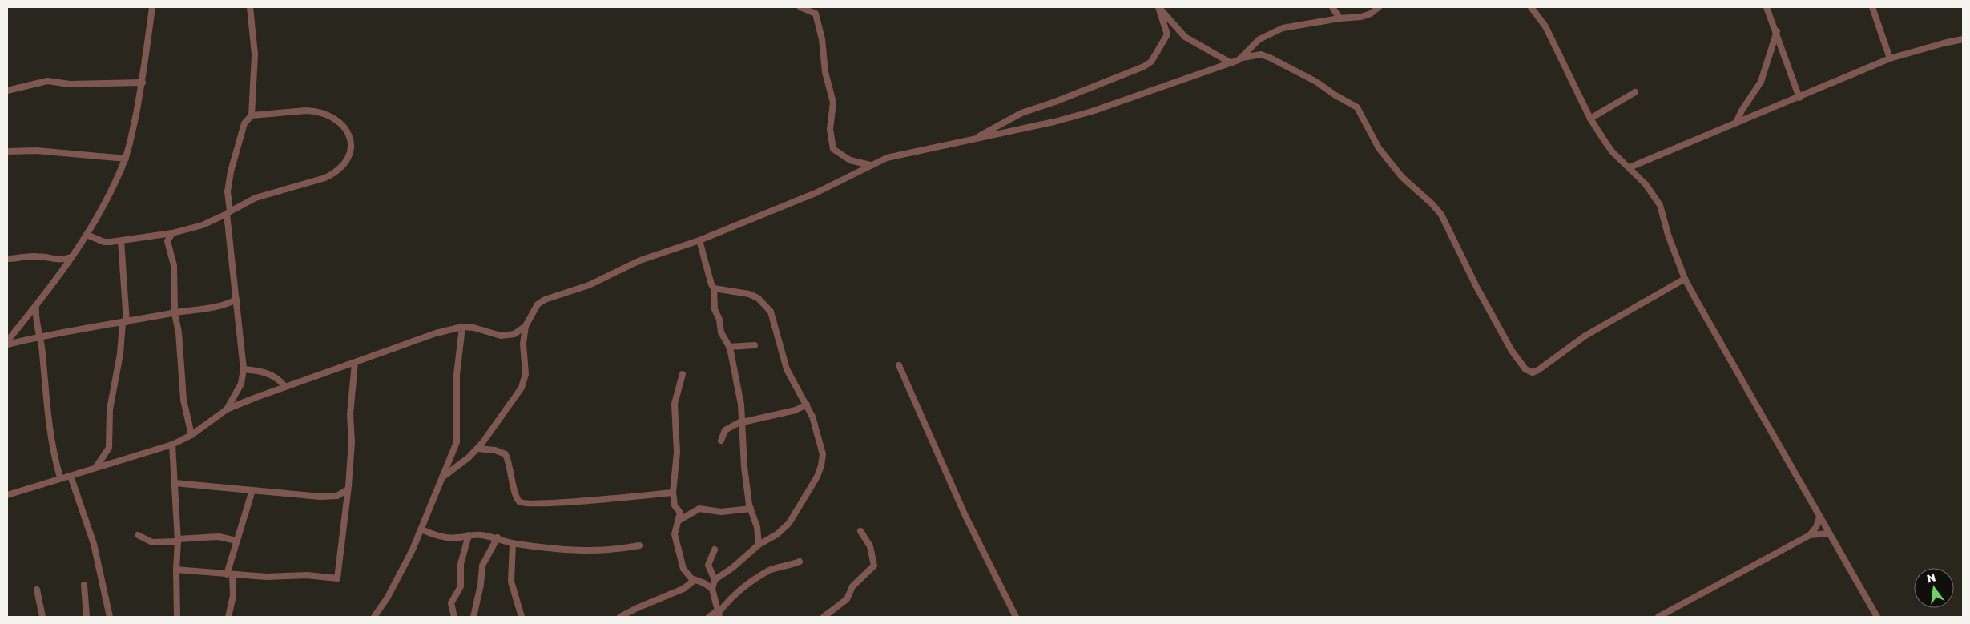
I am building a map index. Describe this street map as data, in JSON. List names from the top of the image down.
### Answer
{
  "north": "top"
}
